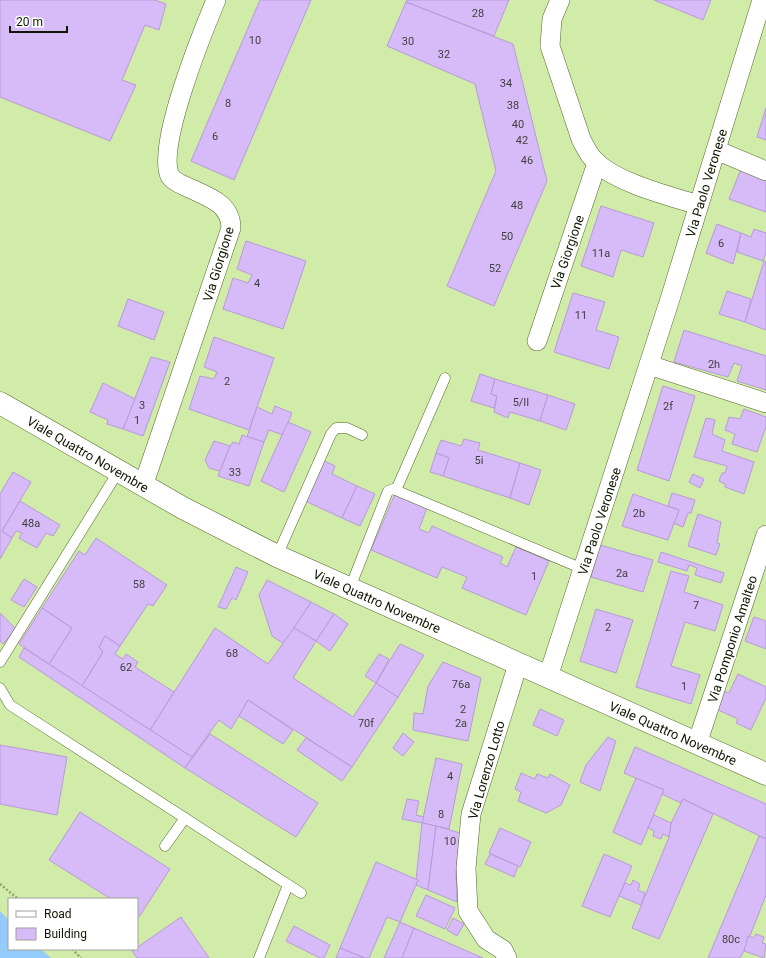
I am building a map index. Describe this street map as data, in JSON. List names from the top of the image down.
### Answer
{
  "streets": {
    "main road": ["Viale Quattro Novembre"],
    "street": [
      "Via Paolo Veronese",
      "Via Giorgione",
      "Via Pomponio Amalteo",
      "Via Lorenzo Lotto"
    ]
  },
  "crossings": [
    ["Via Paolo Veronese", "Viale Quattro Novembre"],
    ["Via Giorgione", "Viale Quattro Novembre"],
    ["Viale Quattro Novembre", "Via Pomponio Amalteo"],
    ["Viale Quattro Novembre", "Via Lorenzo Lotto"]
  ],
  "house_numbers": [
    "28",
    "10",
    "30",
    "32",
    "34",
    "8",
    "38",
    "40",
    "6",
    "42",
    "46",
    "48",
    "50",
    "6",
    "11a",
    "52",
    "4",
    "11",
    "2h",
    "2",
    "5/II",
    "3",
    "2f",
    "1",
    "5i",
    "33",
    "2b",
    "48a",
    "2a",
    "1",
    "58",
    "7",
    "2",
    "68",
    "62",
    "76a",
    "1",
    "2",
    "70f",
    "2a",
    "4",
    "8",
    "10",
    "80c"
  ],
  "legend": ["Road", "Building"],
  "scale_bar": "20 m"
}
